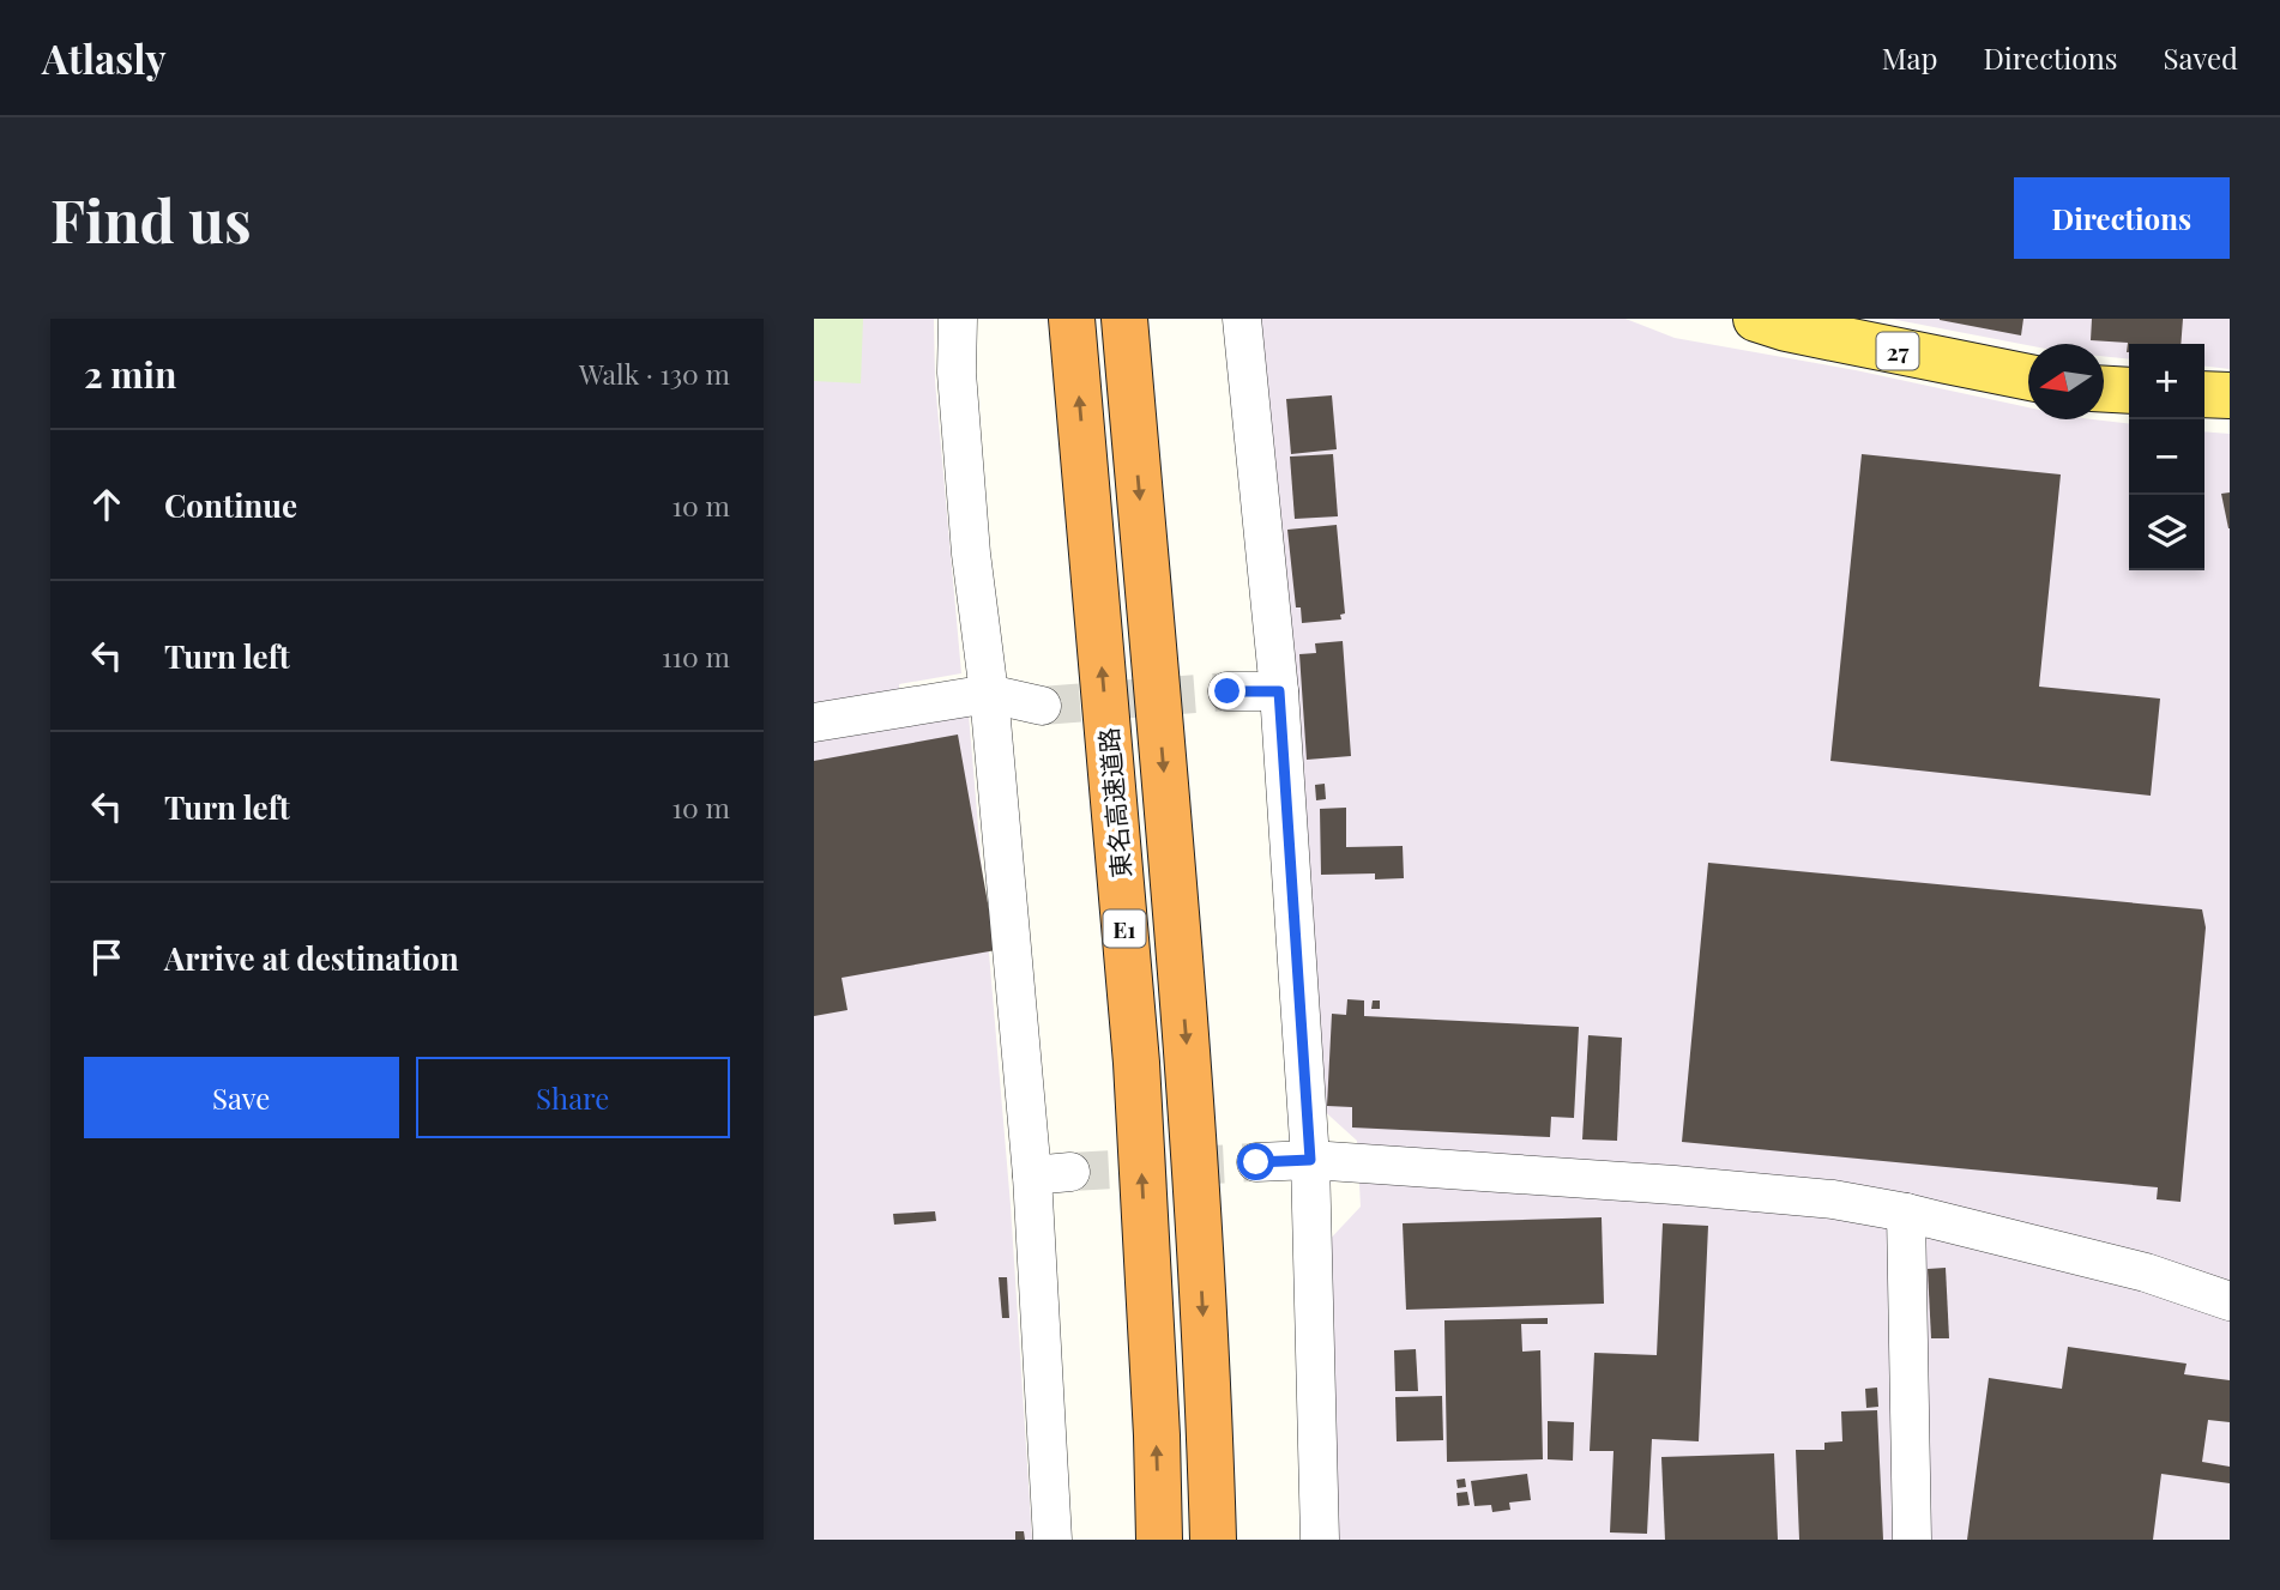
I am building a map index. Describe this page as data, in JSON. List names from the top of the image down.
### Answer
{
  "streets": {
    "highway": ["東名高速道路", "E1"],
    "main road": ["27"]
  },
  "north": "left",
  "page": {
    "header": "Atlasly",
    "nav": ["Map", "Directions", "Saved"],
    "buttons": [
      "Directions",
      ["Save", "Share"]
    ],
    "title": "Find us",
    "heading": ["2 min", "Walk · 130 m"],
    "map_buttons": ["+", "−"],
    "list": [
      ["Continue", "10 m"],
      ["Turn left", "110 m"],
      ["Turn left", "10 m"],
      "Arrive at destination"
    ]
  }
}
